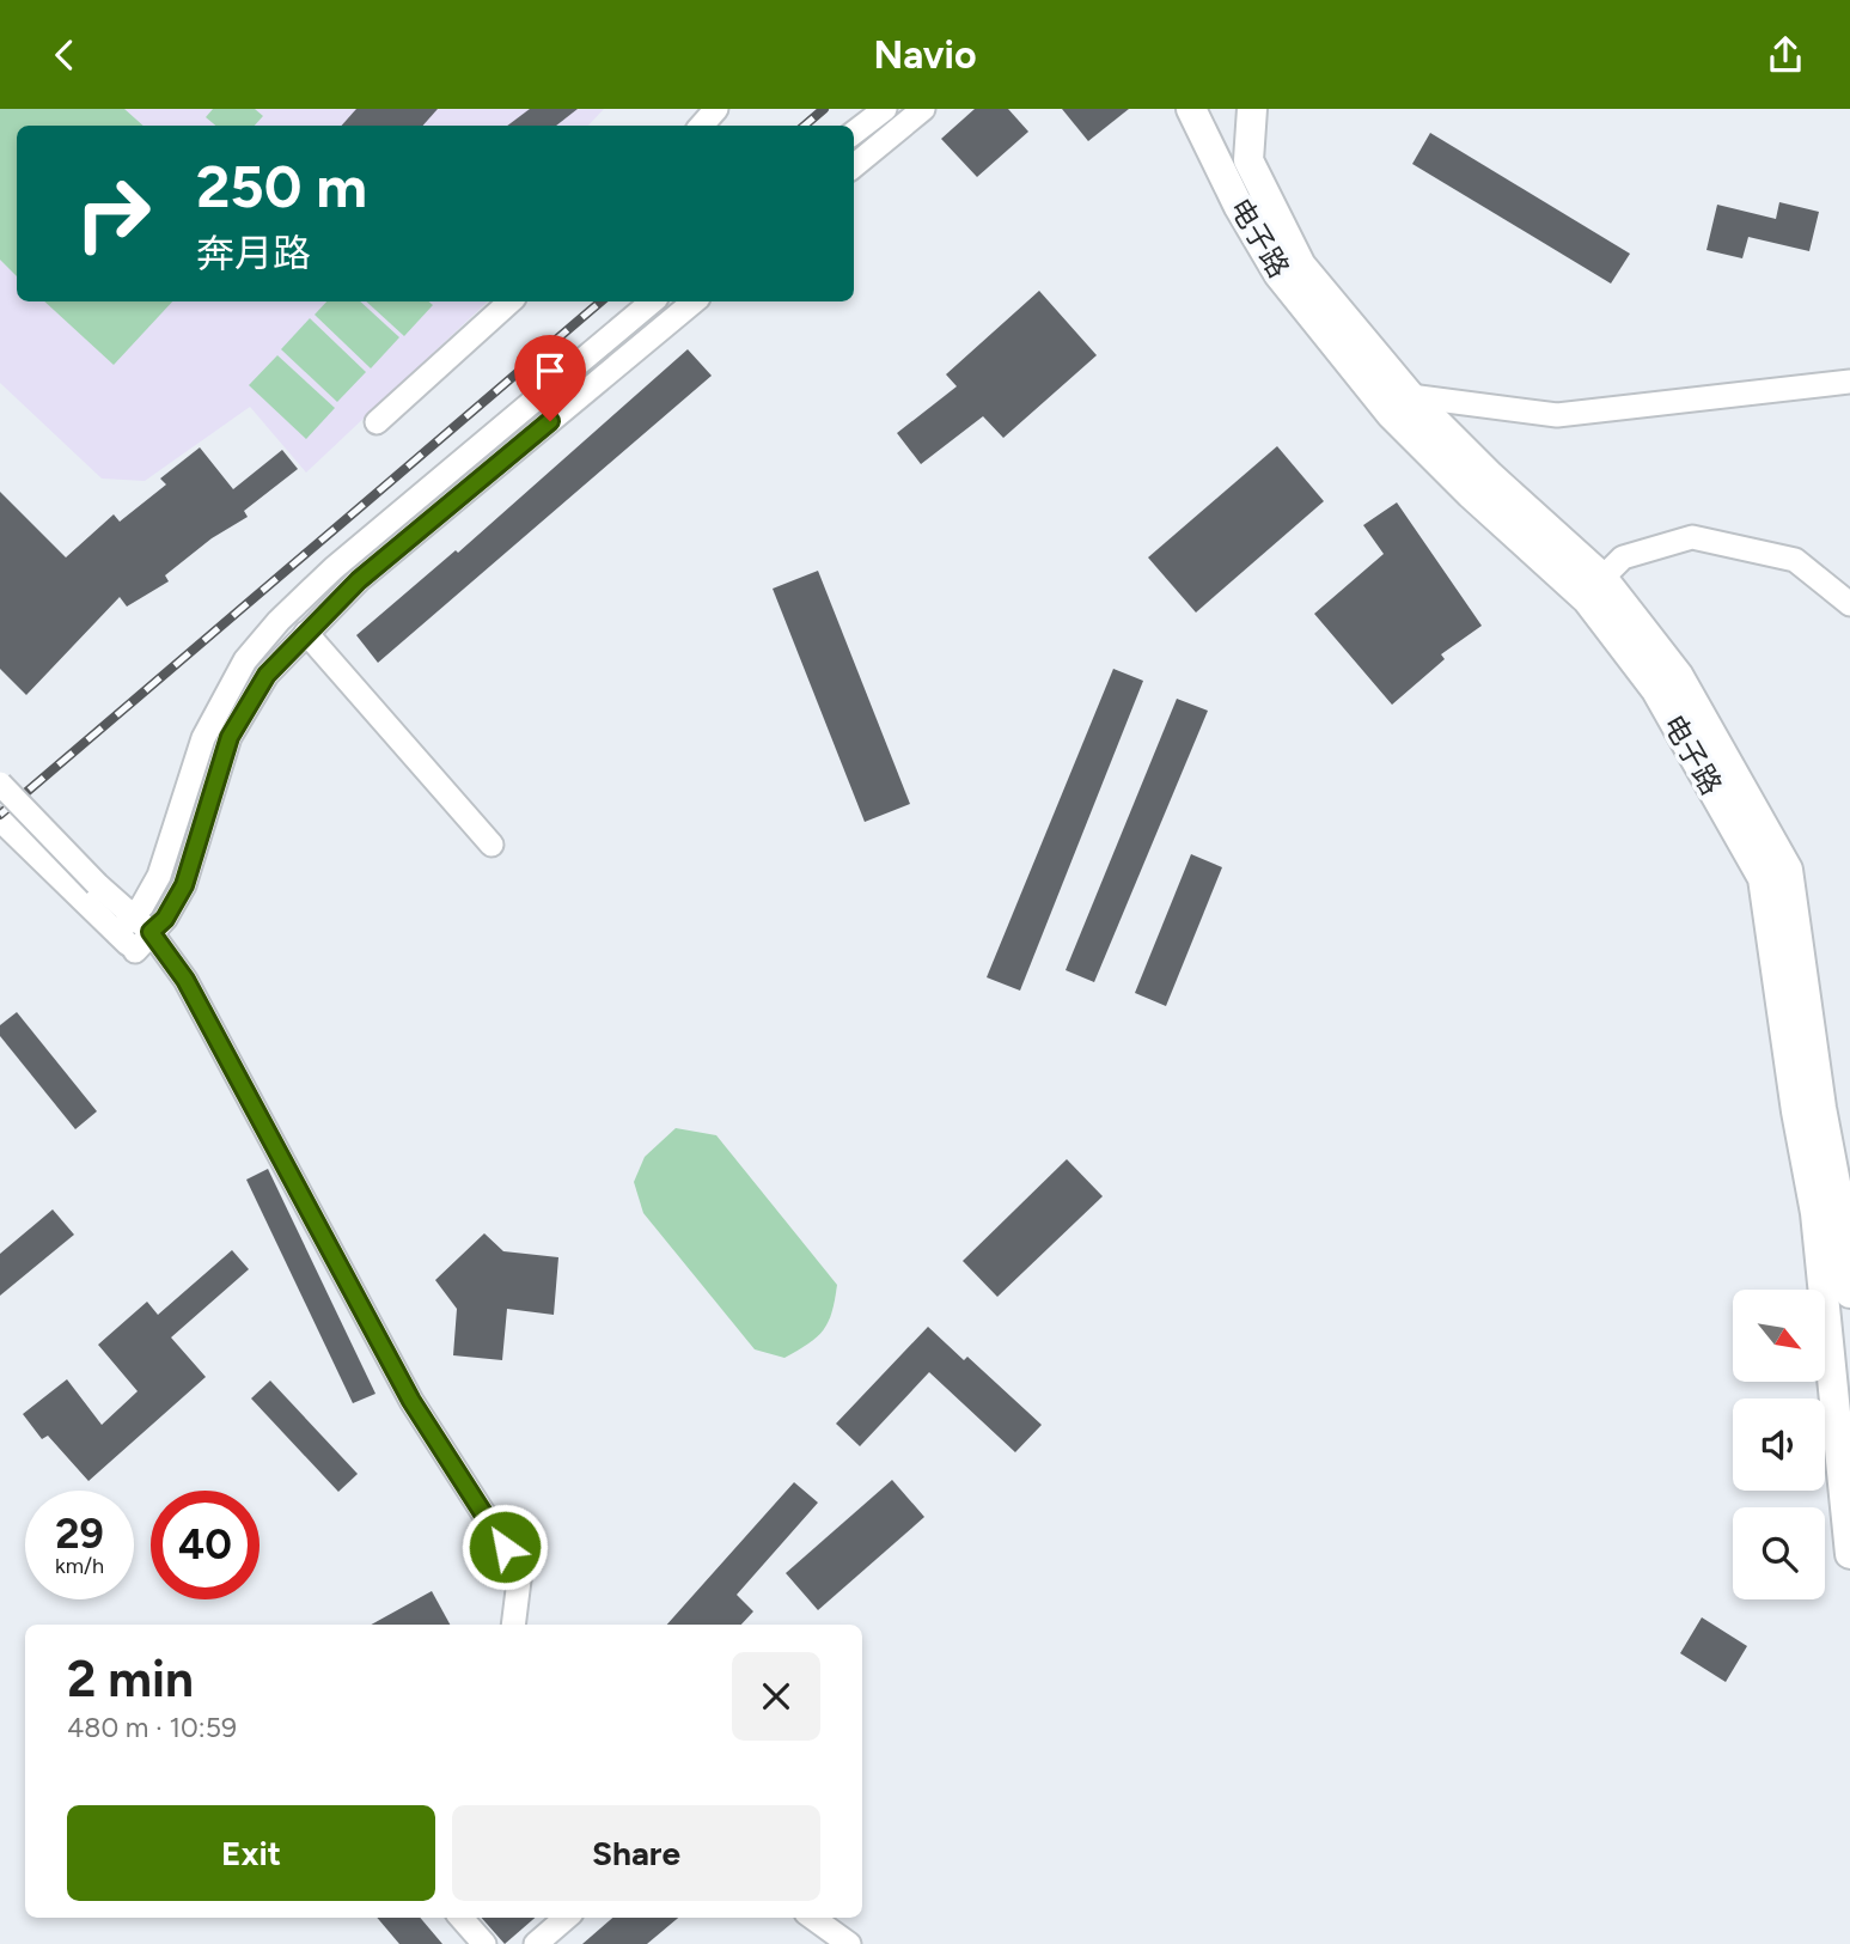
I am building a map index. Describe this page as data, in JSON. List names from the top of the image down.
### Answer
{
  "streets": {
    "main road": ["电子路"]
  },
  "north": "bottom right",
  "page": {
    "header": "Navio",
    "turn": ["250 m", "奔月路"],
    "speed": "29 km/h",
    "limit": "40",
    "heading": ["2 min", "480 m · 10:59"],
    "buttons": ["Exit", "Share"]
  }
}
